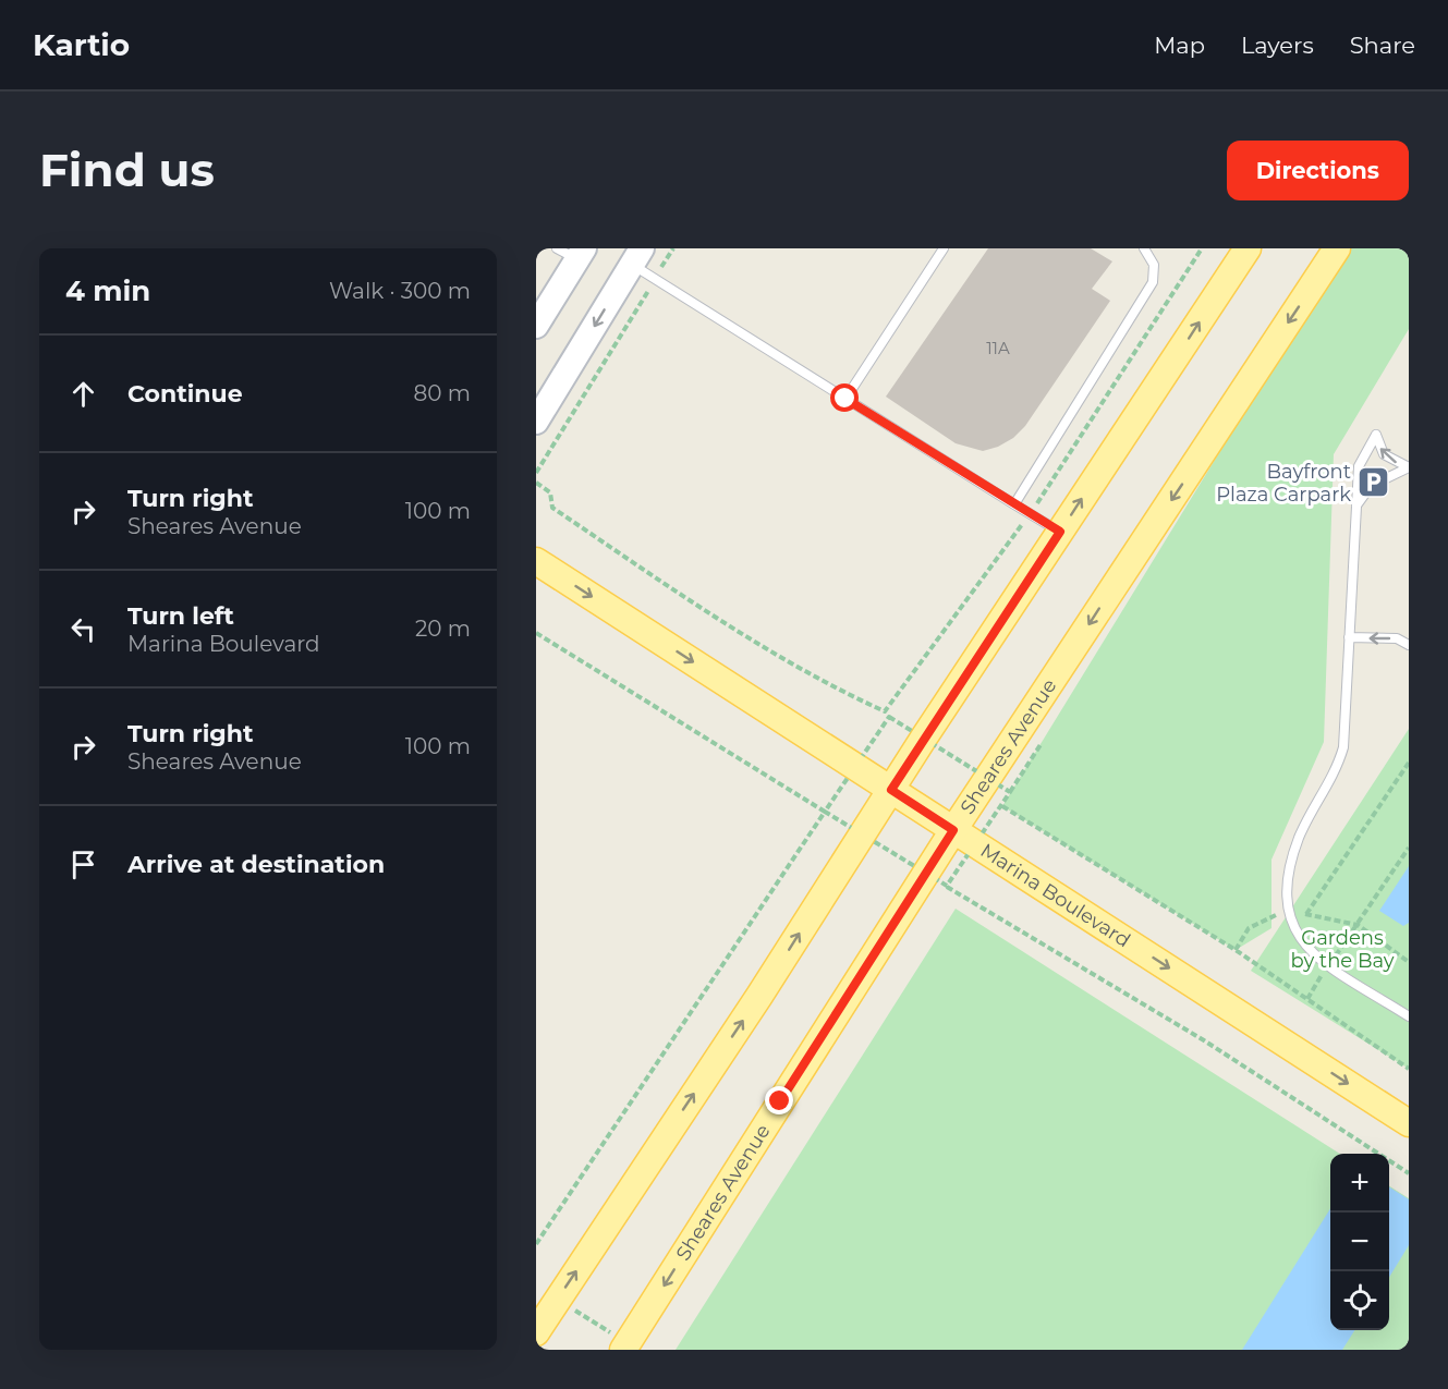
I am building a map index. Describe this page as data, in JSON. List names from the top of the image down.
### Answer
{
  "streets": {
    "main road": ["Sheares Avenue", "Marina Boulevard"]
  },
  "crossings": [
    ["Sheares Avenue", "Marina Boulevard"]
  ],
  "one_way": ["Marina Boulevard"],
  "parks": ["Gardens by the Bay"],
  "places": {
    "parking": ["Bayfront Plaza Carpark"]
  },
  "house_numbers": ["11A"],
  "page": {
    "header": "Kartio",
    "nav": ["Map", "Layers", "Share"],
    "buttons": "Directions",
    "title": "Find us",
    "heading": ["4 min", "Walk · 300 m"],
    "list": [
      ["Continue", "80 m"],
      ["Turn right", "Sheares Avenue", "100 m"],
      ["Turn left", "Marina Boulevard", "20 m"],
      ["Turn right", "Sheares Avenue", "100 m"],
      "Arrive at destination"
    ],
    "map_buttons": ["+", "−"]
  }
}
